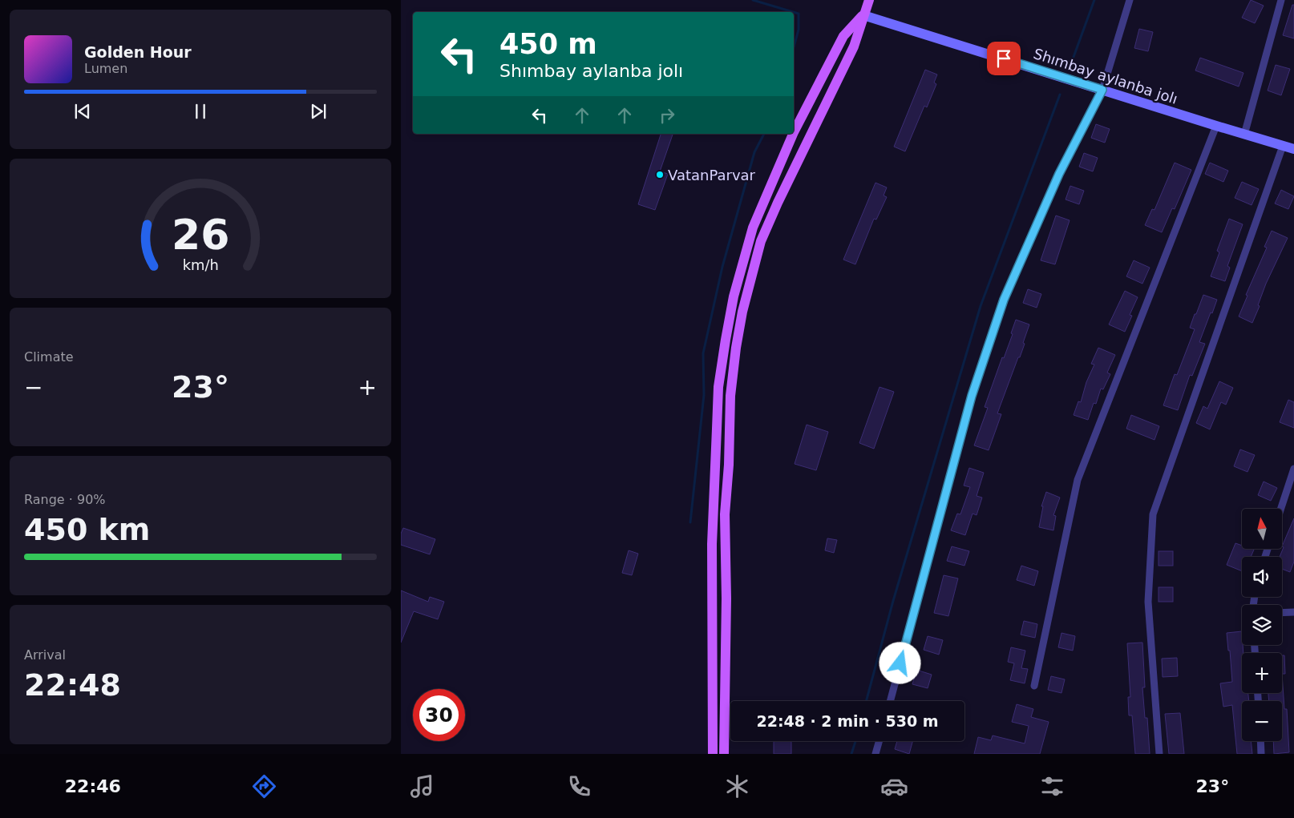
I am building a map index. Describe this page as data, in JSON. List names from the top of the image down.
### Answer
{
  "streets": {
    "main road": ["Shımbay aylanba jolı"]
  },
  "places": ["VatanParvar"],
  "north": "top",
  "page": {
    "turn": ["450 m", "Shımbay aylanba jolı"],
    "song": ["Golden Hour", "Lumen"],
    "tile": [
      "Climate",
      ["Range · 90%", "450 km"],
      ["Arrival", "22:48"]
    ],
    "heat": ["−", "23°", "+"],
    "map_buttons": ["+", "−"],
    "limit": "30",
    "trip": "22:48 · 2 min · 530 m",
    "tabs": ["22:46", "23°"],
    "gauge": ["26", "km/h"]
  }
}
